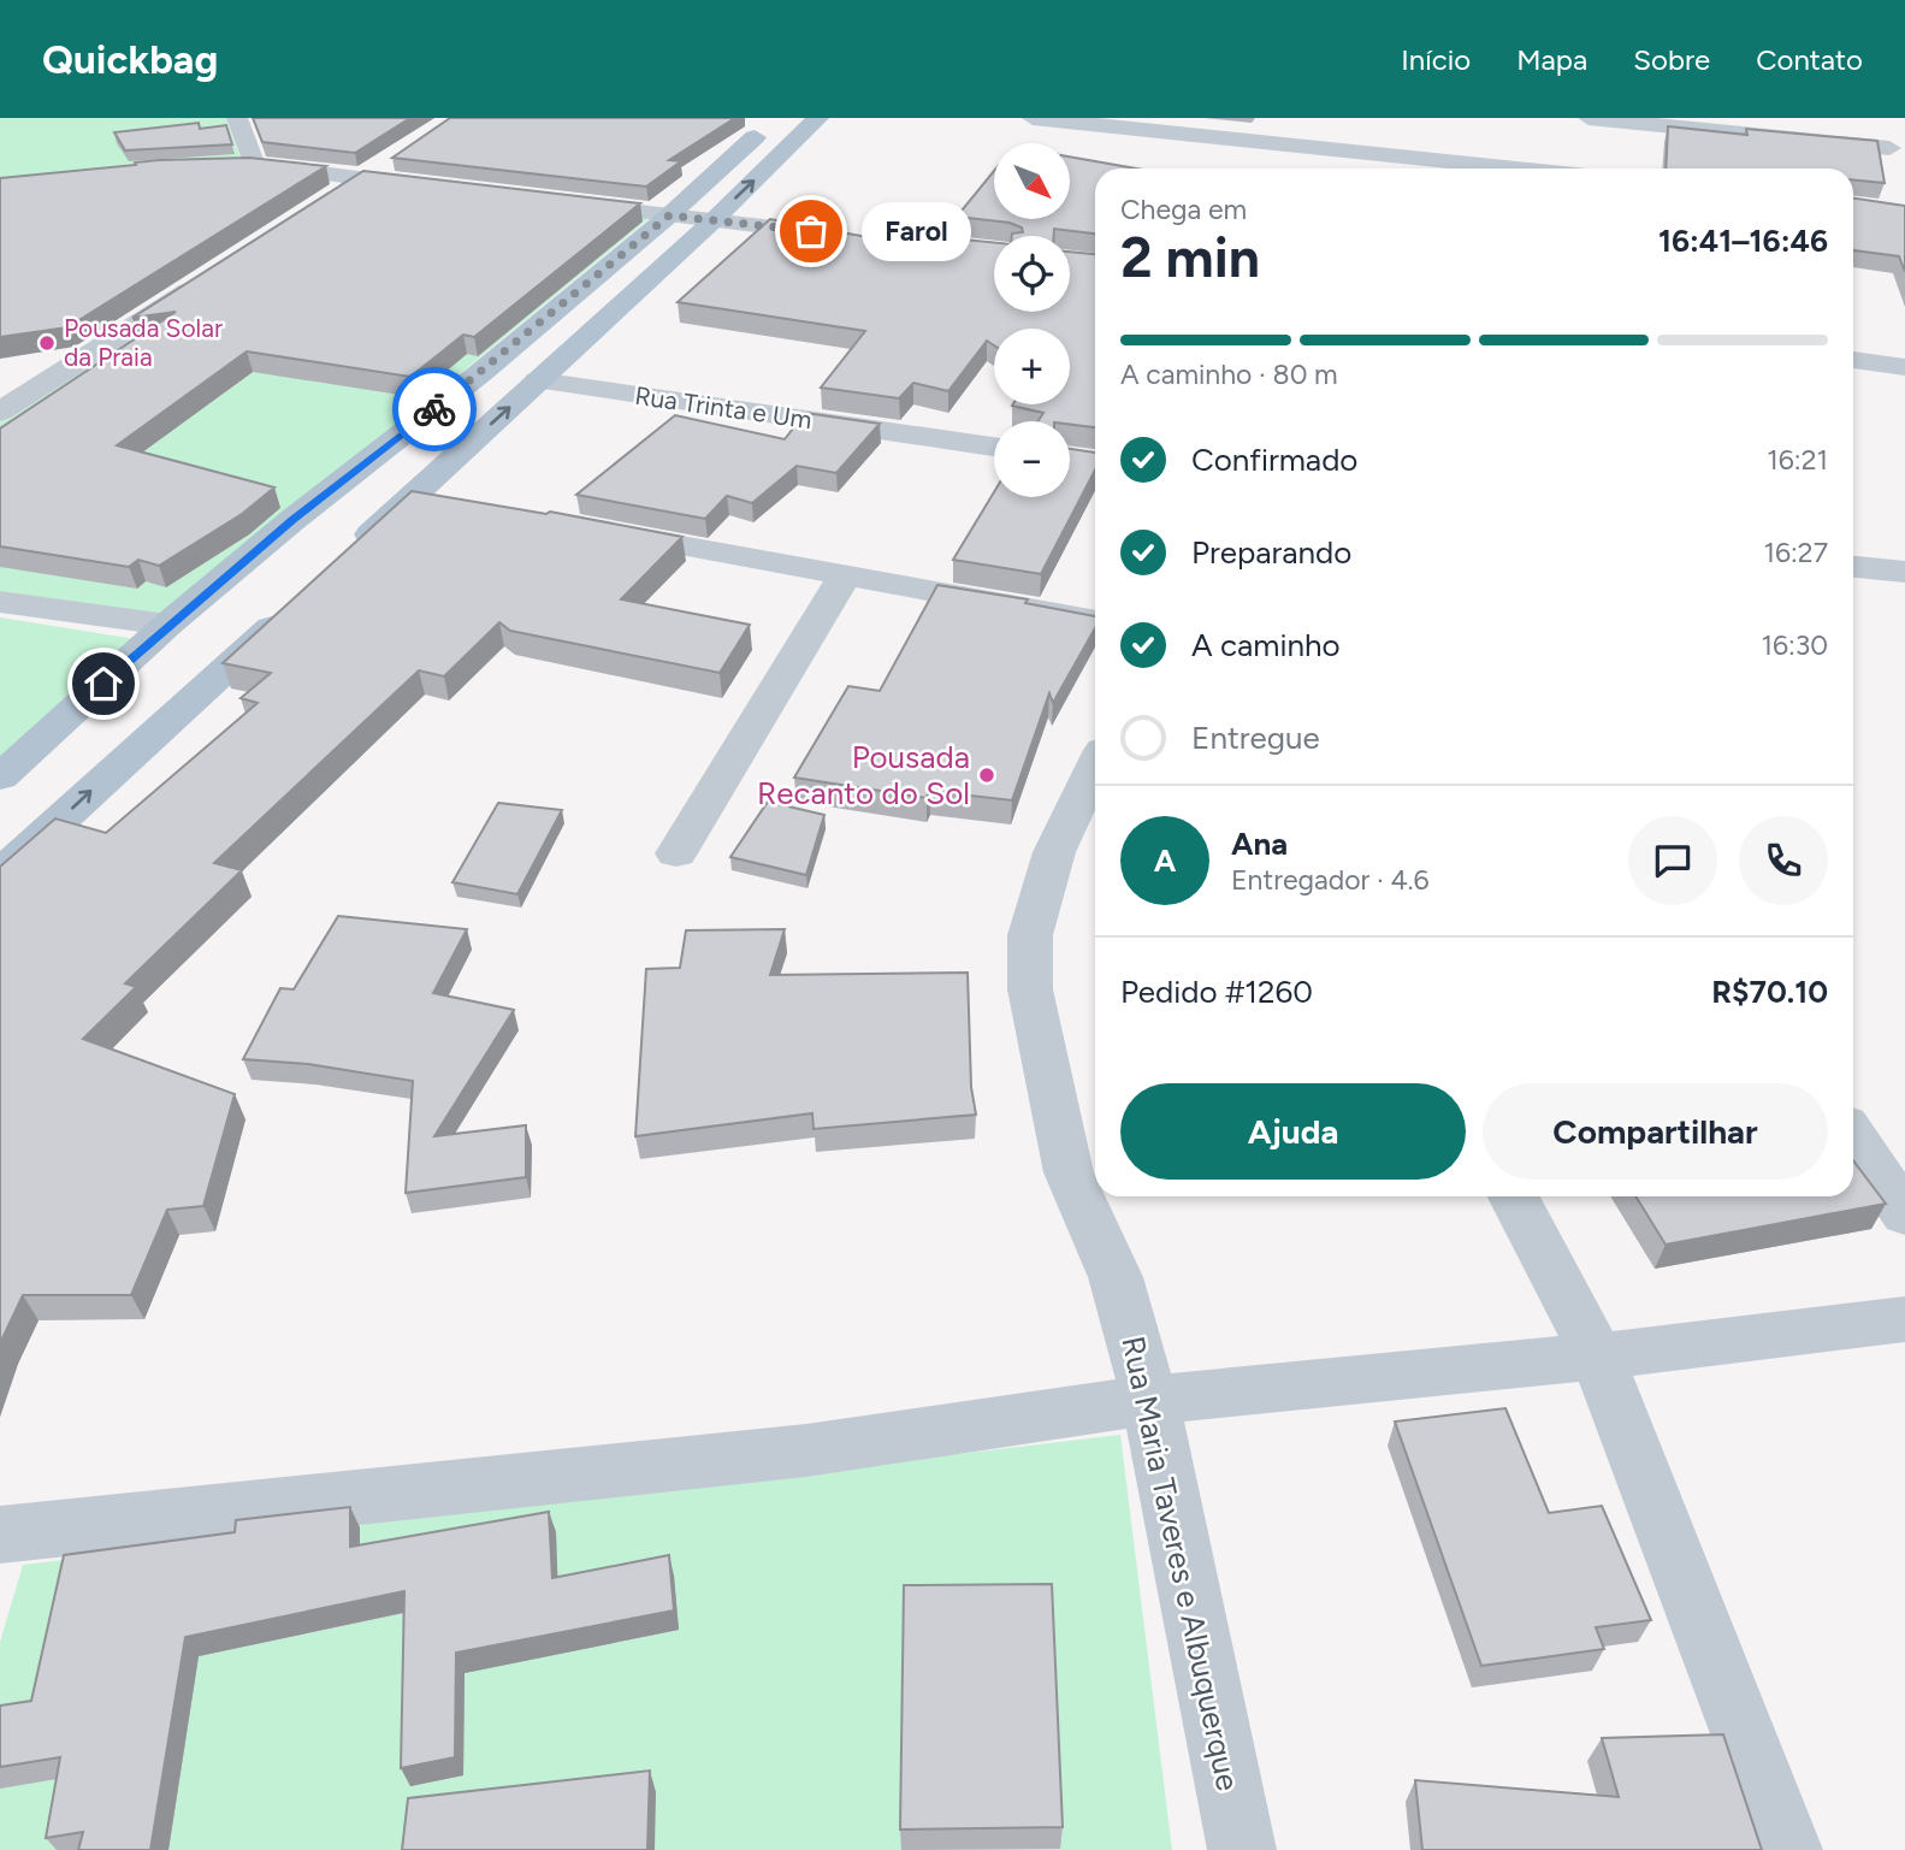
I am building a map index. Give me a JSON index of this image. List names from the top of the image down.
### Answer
{
  "streets": {
    "street": ["Rua Trinta e Um", "Rua Maria Taveres e Albuquerque"]
  },
  "places": ["Farol", "Pousada Solar da Praia", "Pousada Recanto do Sol"],
  "north": "bottom right",
  "page": {
    "header": "Quickbag",
    "nav": [
      "Início",
      "Mapa",
      "Sobre",
      "Contato"
    ],
    "map_buttons": ["+", "−"],
    "heading": ["2 min", "Chega em", "16:41–16:46"],
    "panel": [
      "Ana",
      "Entregador · 4.6",
      "Pedido #1260",
      "R$70.10"
    ],
    "bubble": "Farol",
    "bar": "A caminho · 80 m",
    "list": [
      ["Confirmado", "16:21"],
      ["Preparando", "16:27"],
      ["A caminho", "16:30"],
      "Entregue"
    ],
    "round": "A",
    "buttons": ["Ajuda", "Compartilhar"]
  }
}
